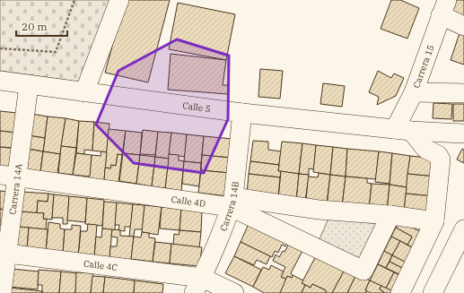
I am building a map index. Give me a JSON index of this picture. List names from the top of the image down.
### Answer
{
  "streets": {
    "street": [
      "Carrera 15",
      "Calle 5",
      "Carrera 14A",
      "Calle 4D",
      "Carrera 14B",
      "Calle 4C"
    ]
  },
  "crossings": [
    ["Carrera 15", "Calle 5"],
    ["Calle 5", "Carrera 14A"],
    ["Calle 5", "Carrera 14B"],
    ["Carrera 14A", "Calle 4D"],
    ["Carrera 14A", "Calle 4C"],
    ["Calle 4D", "Carrera 14B"],
    ["Carrera 14B", "Calle 4C"]
  ],
  "scale_bar": "20 m"
}
